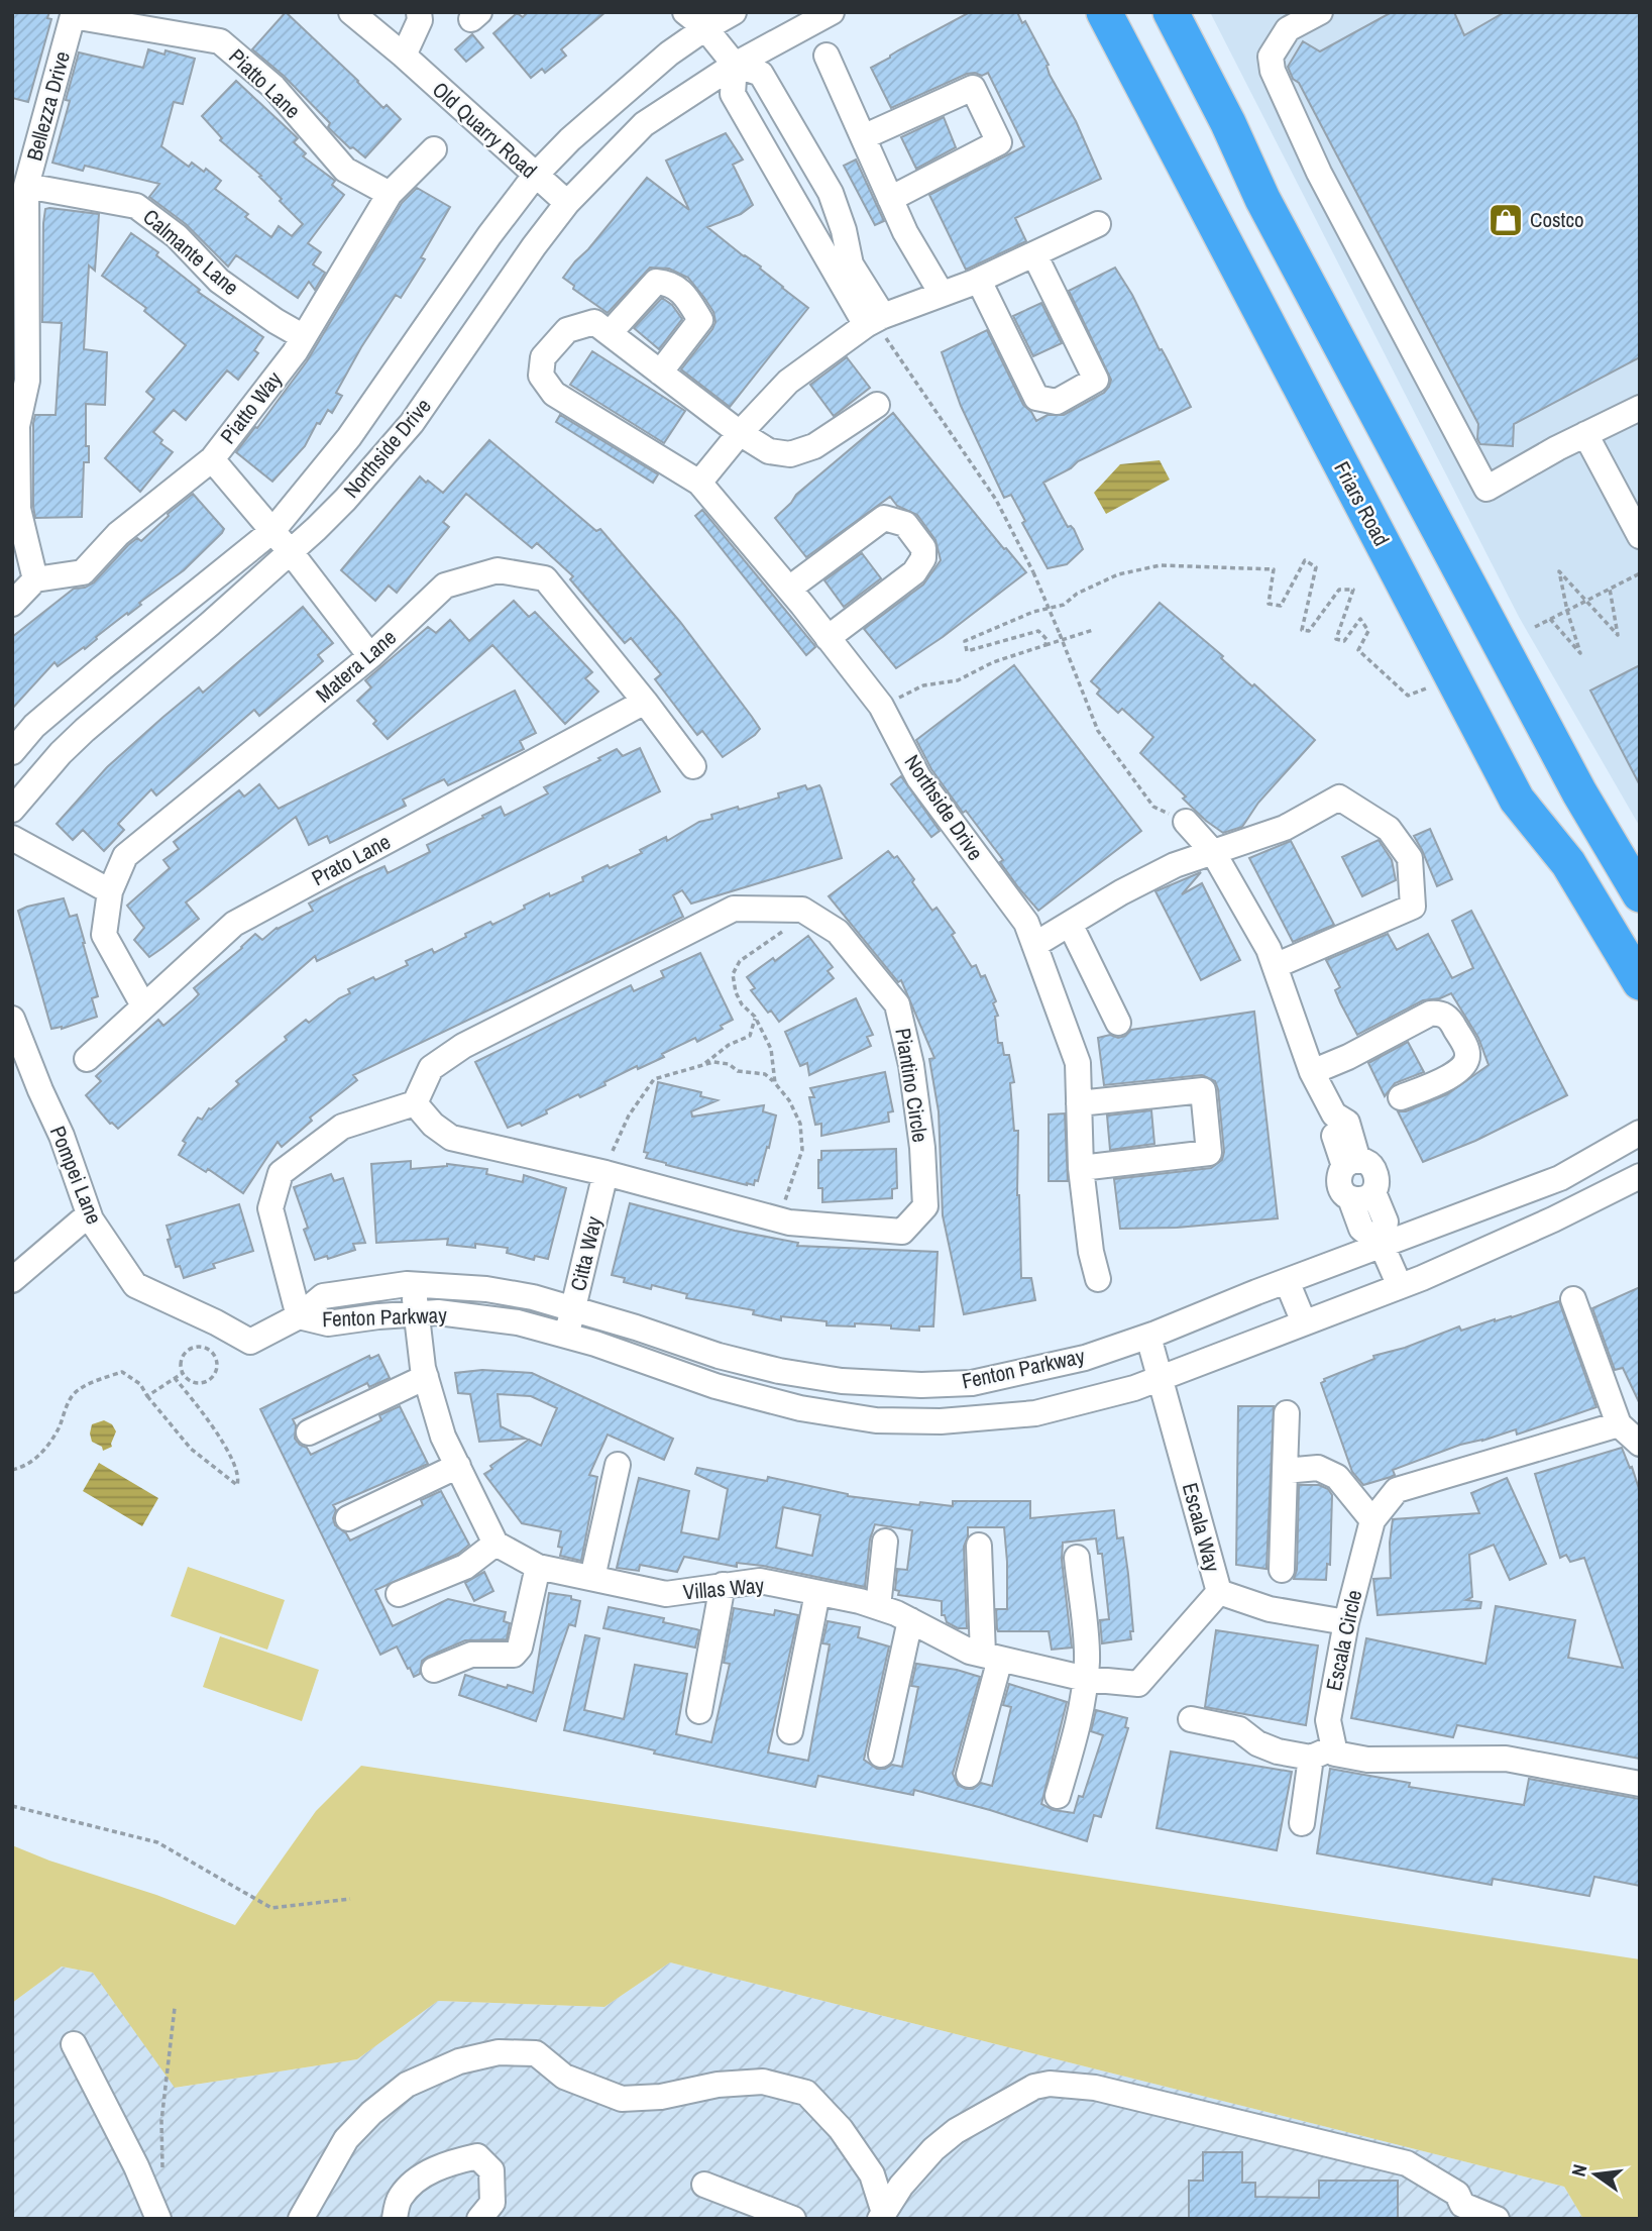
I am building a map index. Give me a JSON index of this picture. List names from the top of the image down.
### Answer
{
  "streets": {
    "highway": ["Friars Road"],
    "street": [
      "Piatto Lane",
      "Bellezza Drive",
      "Old Quarry Road",
      "Calmante Lane",
      "Piatto Way",
      "Northside Drive",
      "Matera Lane",
      "Prato Lane",
      "Piantino Circle",
      "Pompei Lane",
      "Citta Way",
      "Fenton Parkway",
      "Escala Way",
      "Villas Way",
      "Escala Circle"
    ]
  },
  "crossings": [
    ["Piatto Lane", "Bellezza Drive"],
    ["Piatto Lane", "Piatto Way"],
    ["Bellezza Drive", "Calmante Lane"],
    ["Bellezza Drive", "Piatto Way"],
    ["Old Quarry Road", "Northside Drive"],
    ["Calmante Lane", "Piatto Way"],
    ["Matera Lane", "Prato Lane"],
    ["Piantino Circle", "Citta Way"],
    ["Pompei Lane", "Fenton Parkway"],
    ["Citta Way", "Fenton Parkway"],
    ["Fenton Parkway", "Escala Way"],
    ["Escala Way", "Villas Way"],
    ["Escala Way", "Escala Circle"]
  ],
  "places": {
    "shop": ["Costco"]
  },
  "north": "left"
}
